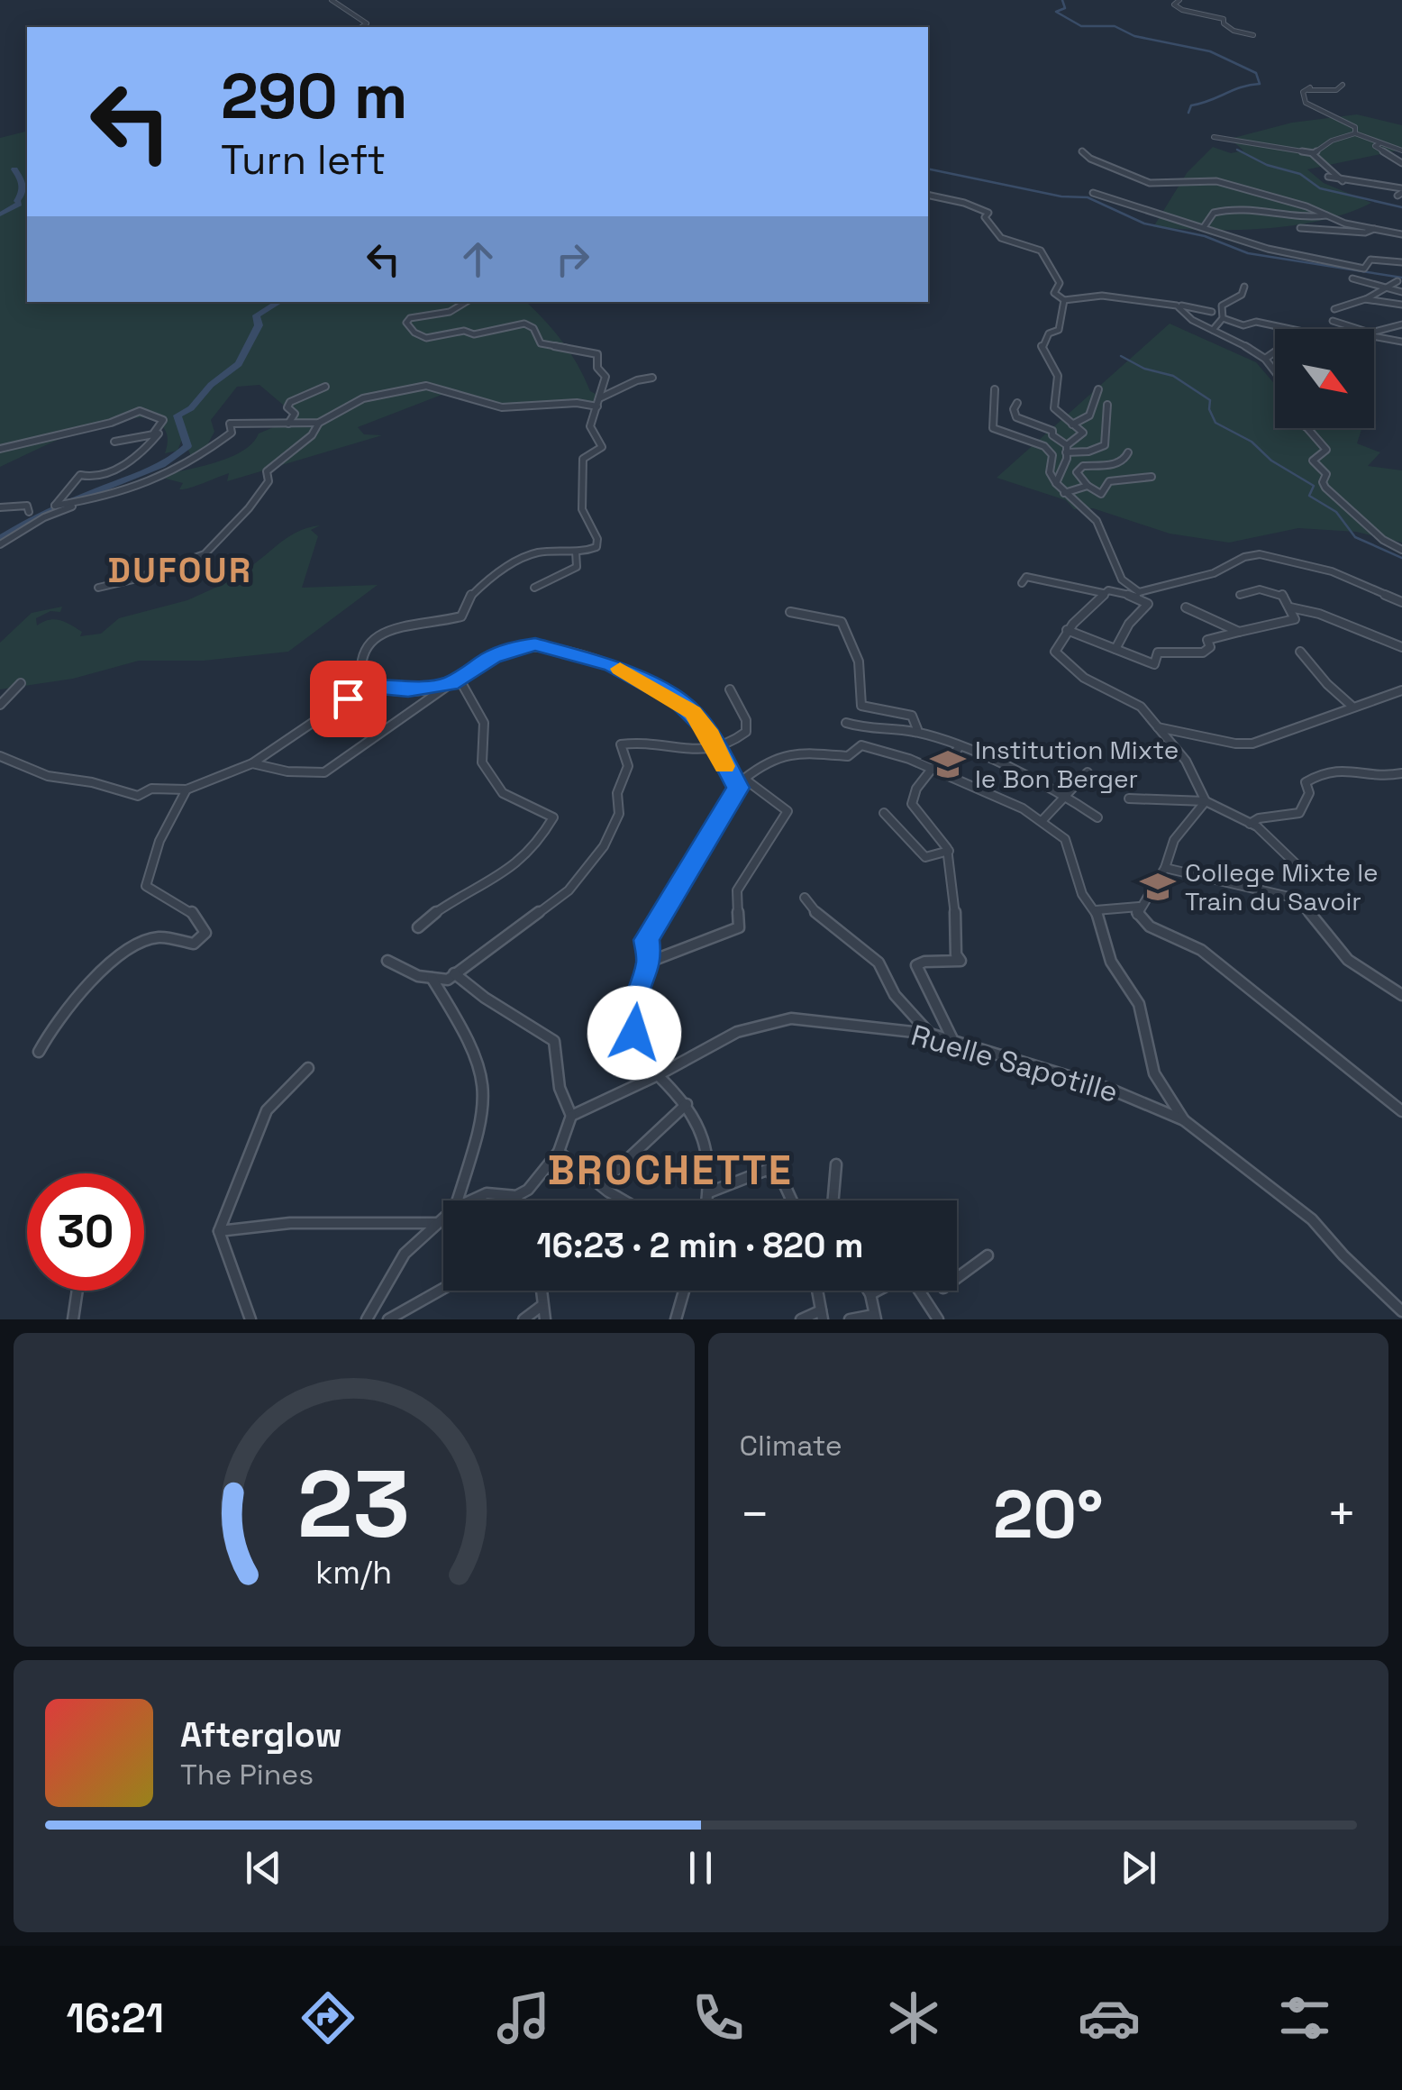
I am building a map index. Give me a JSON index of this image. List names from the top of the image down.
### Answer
{
  "streets": {
    "street": ["Ruelle Sapotille"]
  },
  "districts": ["DUFOUR", "BROCHETTE"],
  "places": {
    "school or university": ["Institution Mixte le Bon Berger", "College Mixte le Train du Savoir"]
  },
  "north": "bottom right",
  "page": {
    "turn": ["290 m", "Turn left"],
    "limit": "30",
    "trip": "16:23 · 2 min · 820 m",
    "tile": "Climate",
    "heat": ["−", "20°", "+"],
    "song": ["Afterglow", "The Pines"],
    "tabs": "16:21",
    "gauge": ["23", "km/h"]
  }
}
